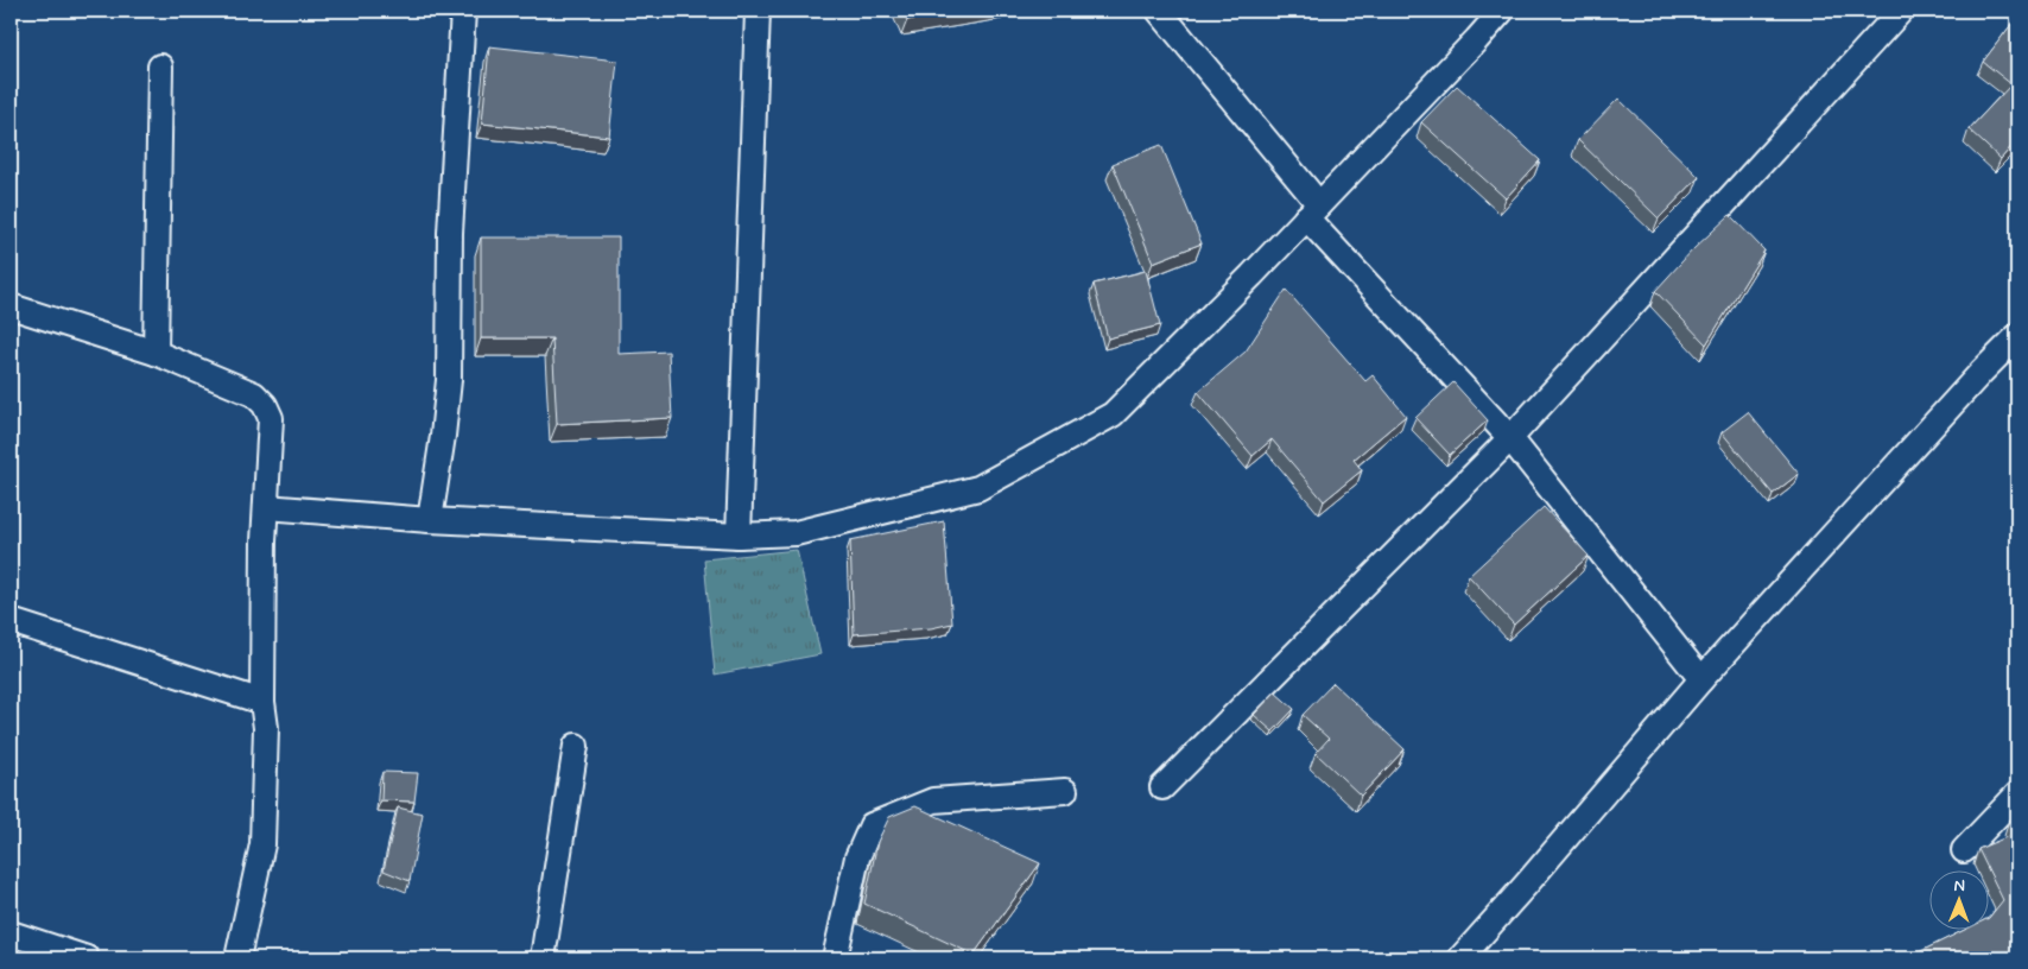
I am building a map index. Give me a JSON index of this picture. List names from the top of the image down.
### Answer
{
  "north": "top"
}
